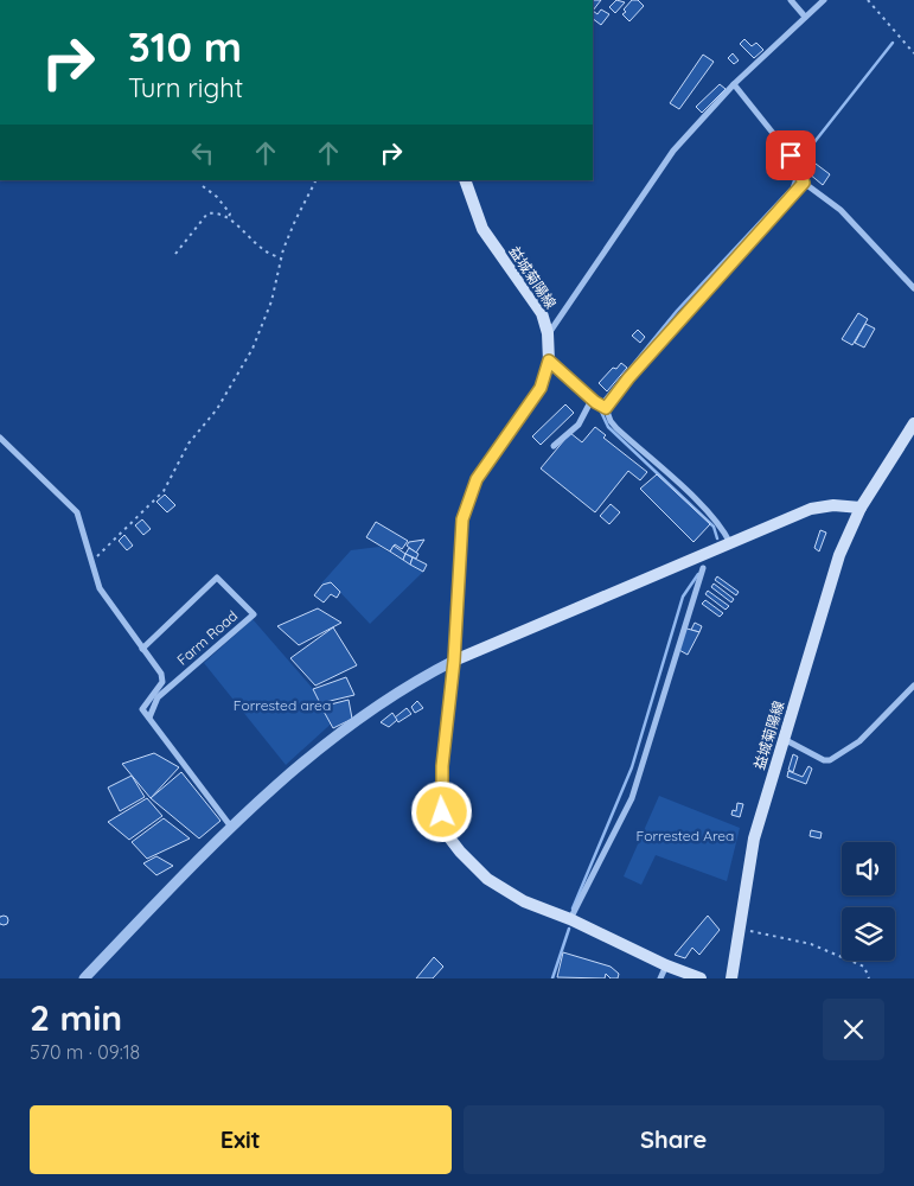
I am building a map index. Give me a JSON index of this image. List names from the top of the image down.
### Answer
{
  "streets": {
    "main road": ["益城菊陽線"],
    "street": ["Farm Road"]
  },
  "parks": ["Forrested area", "Forrested Area"],
  "page": {
    "turn": ["310 m", "Turn right"],
    "heading": ["2 min", "570 m · 09:18"],
    "buttons": ["Exit", "Share"]
  }
}
